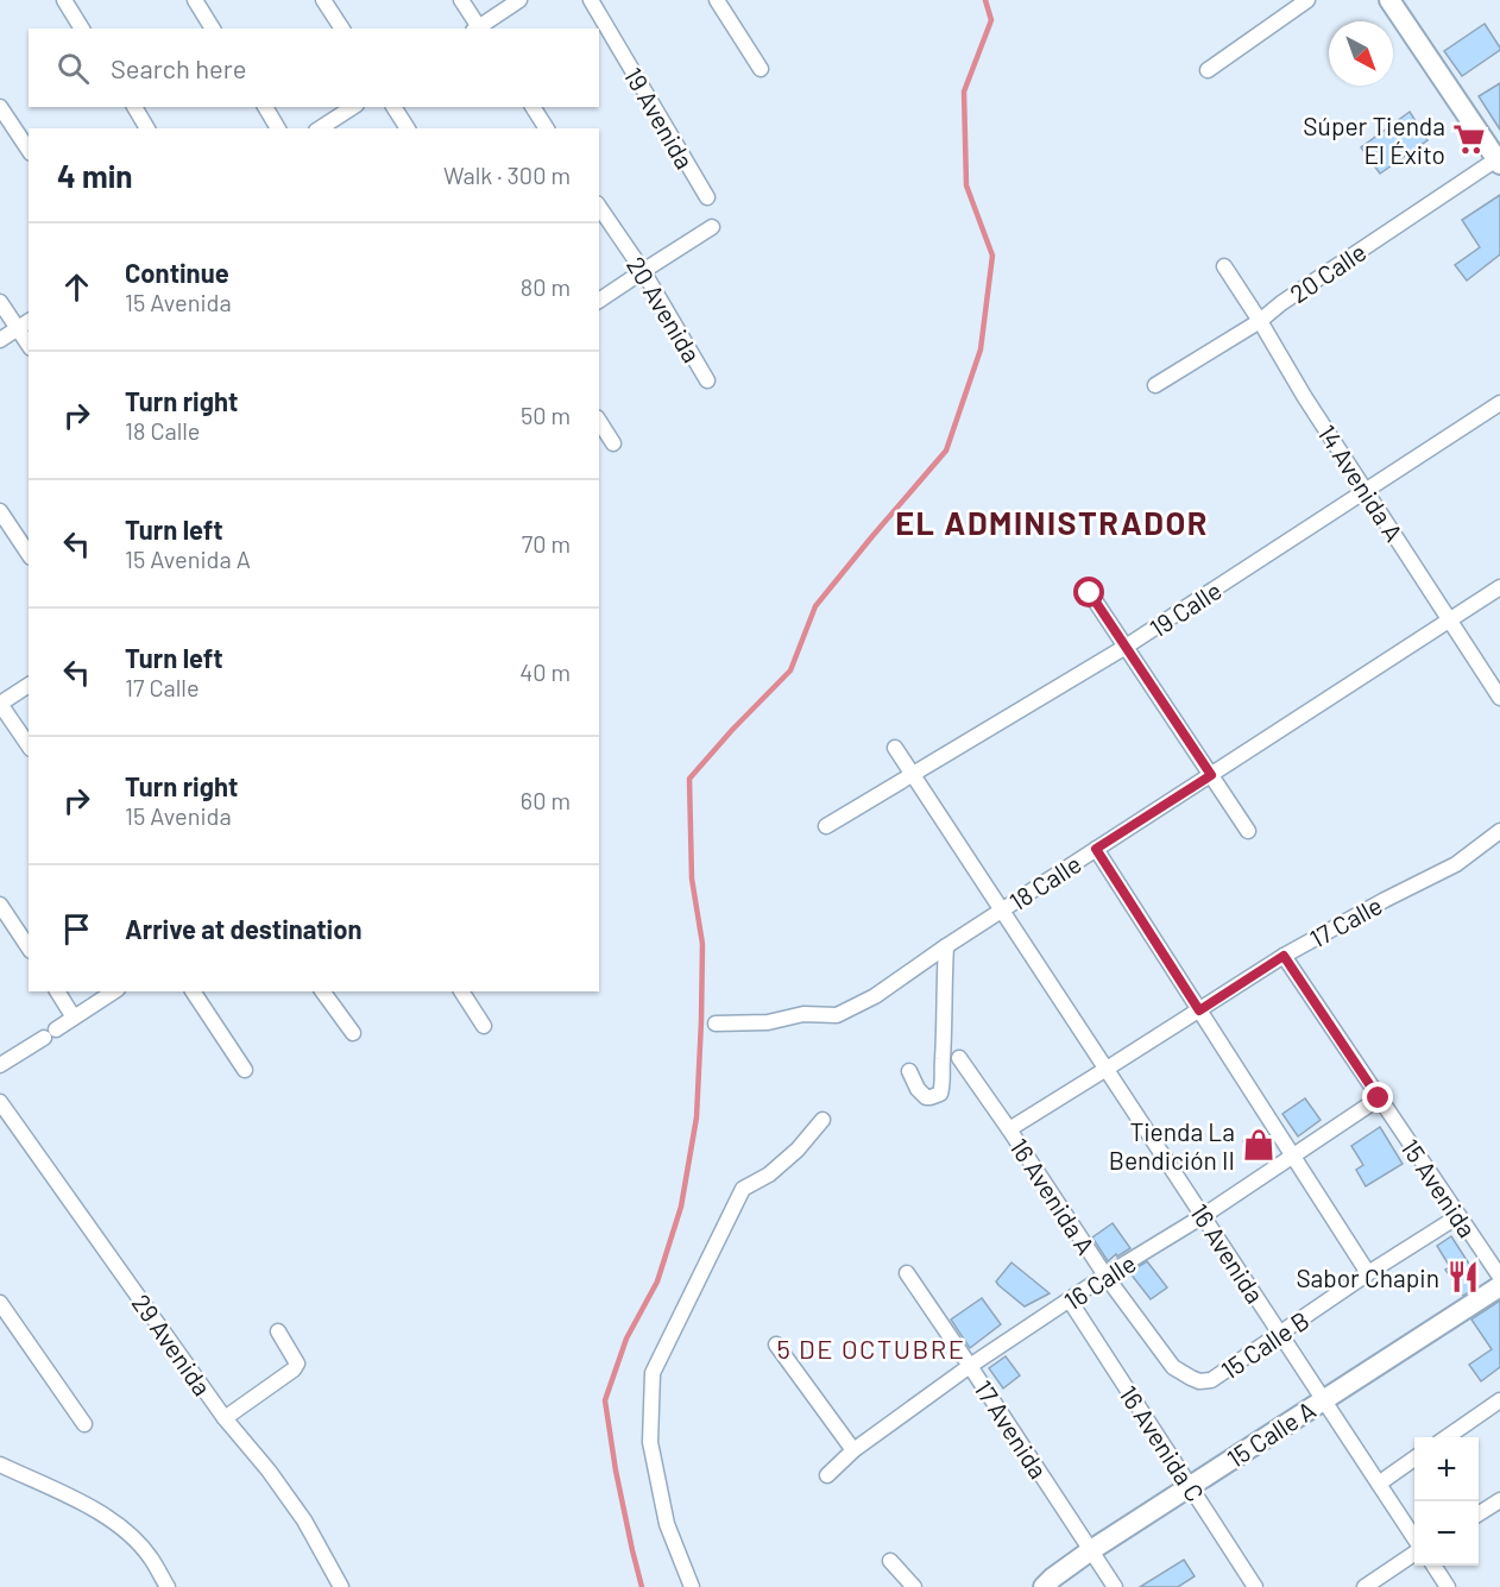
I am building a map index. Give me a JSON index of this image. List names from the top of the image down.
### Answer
{
  "streets": {
    "street": [
      "19 Avenida",
      "20 Calle",
      "20 Avenida",
      "14 Avenida A",
      "19 Calle",
      "18 Calle",
      "17 Calle",
      "15 Avenida",
      "16 Avenida A",
      "16 Avenida",
      "16 Calle",
      "29 Avenida",
      "15 Calle B",
      "17 Avenida",
      "15 Calle A",
      "16 Avenida C"
    ]
  },
  "crossings": [
    ["20 Calle", "14 Avenida A"],
    ["14 Avenida A", "19 Calle"],
    ["14 Avenida A", "18 Calle"],
    ["19 Calle", "16 Avenida"],
    ["18 Calle", "16 Avenida"],
    ["17 Calle", "15 Avenida"],
    ["17 Calle", "16 Avenida A"],
    ["17 Calle", "16 Avenida"],
    ["15 Avenida", "16 Calle"],
    ["15 Avenida", "15 Calle B"],
    ["16 Avenida A", "16 Calle"],
    ["16 Avenida A", "15 Calle B"],
    ["16 Avenida", "16 Calle"],
    ["16 Avenida", "15 Calle B"],
    ["16 Avenida", "15 Calle A"],
    ["16 Calle", "17 Avenida"],
    ["16 Calle", "16 Avenida C"],
    ["17 Avenida", "15 Calle A"],
    ["15 Calle A", "16 Avenida C"]
  ],
  "districts": ["EL ADMINISTRADOR", "5 DE OCTUBRE"],
  "places": {
    "supermarket": ["Súper Tienda El Éxito"],
    "shop": ["Tienda La Bendición II"],
    "restaurant": ["Sabor Chapin"]
  },
  "north": "bottom right",
  "page": {
    "search": "Search here",
    "heading": ["4 min", "Walk · 300 m"],
    "list": [
      ["Continue", "15 Avenida", "80 m"],
      ["Turn right", "18 Calle", "50 m"],
      ["Turn left", "15 Avenida A", "70 m"],
      ["Turn left", "17 Calle", "40 m"],
      ["Turn right", "15 Avenida", "60 m"],
      "Arrive at destination"
    ],
    "map_buttons": ["+", "−"]
  }
}
